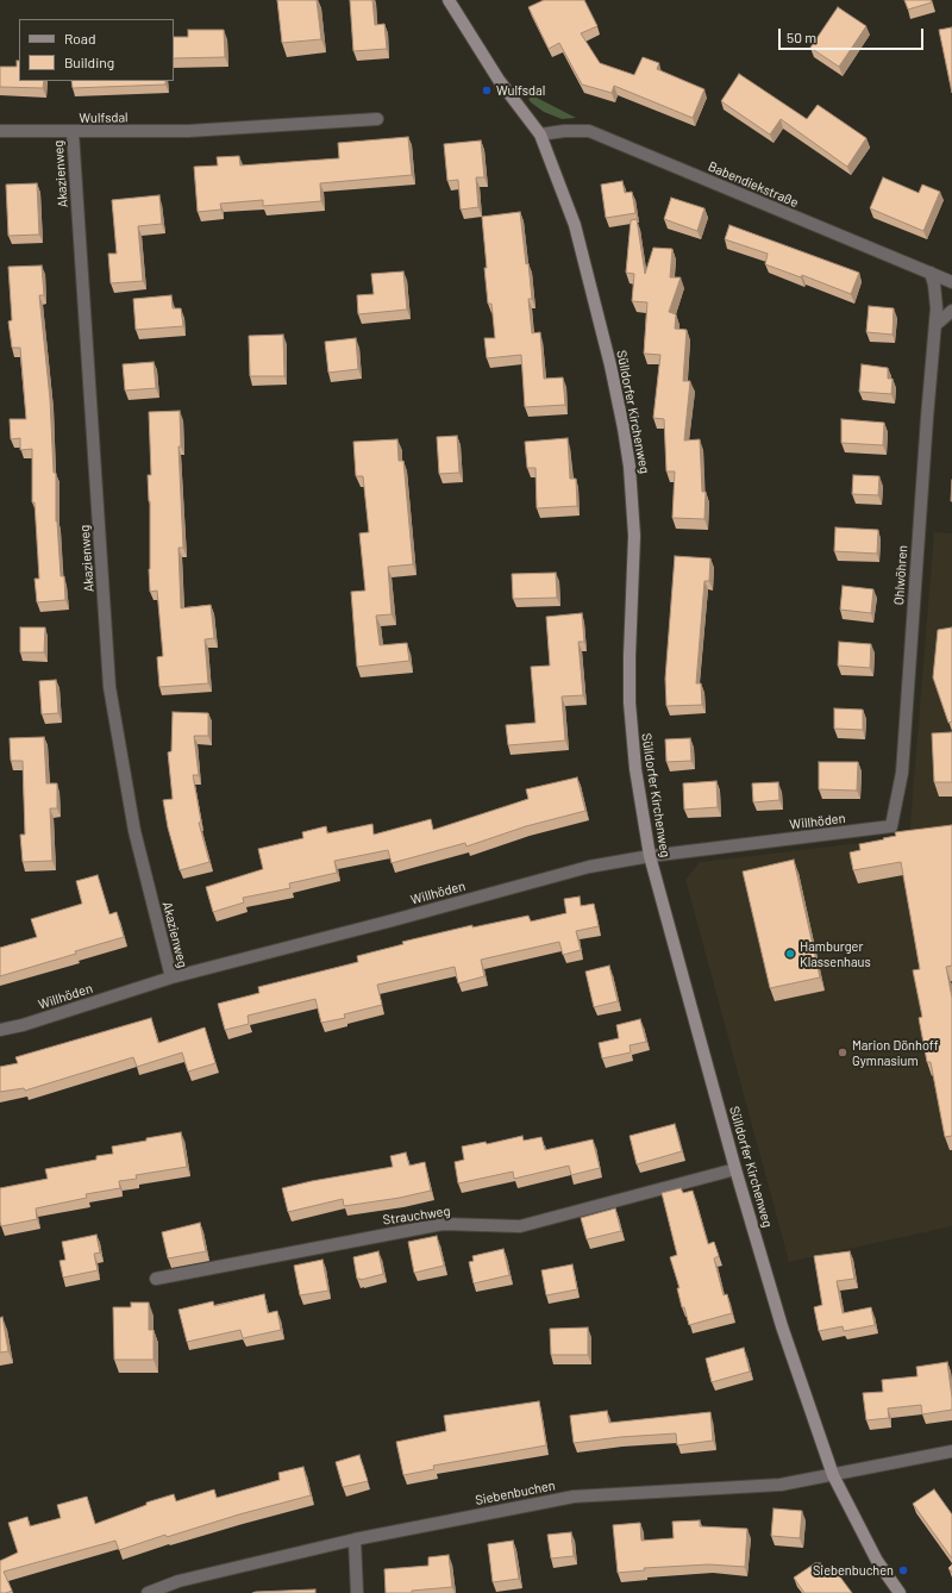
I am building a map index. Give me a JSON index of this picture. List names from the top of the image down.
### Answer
{
  "streets": {
    "street": [
      "Wulfsdal",
      "Akazienweg",
      "Babendiekstraße",
      "Sülldorfer Kirchenweg",
      "Ohlwöhren",
      "Willhöden",
      "Strauchweg",
      "Siebenbuchen"
    ]
  },
  "crossings": [
    ["Wulfsdal", "Akazienweg"],
    ["Akazienweg", "Willhöden"],
    ["Babendiekstraße", "Sülldorfer Kirchenweg"],
    ["Babendiekstraße", "Ohlwöhren"],
    ["Sülldorfer Kirchenweg", "Willhöden"],
    ["Sülldorfer Kirchenweg", "Strauchweg"],
    ["Sülldorfer Kirchenweg", "Siebenbuchen"],
    ["Ohlwöhren", "Willhöden"]
  ],
  "places": [
    "Wulfsdal",
    "Hamburger Klassenhaus",
    "Marion Dönhoff Gymnasium",
    "Siebenbuchen"
  ],
  "legend": ["Road", "Building"],
  "scale_bar": "50 m"
}
